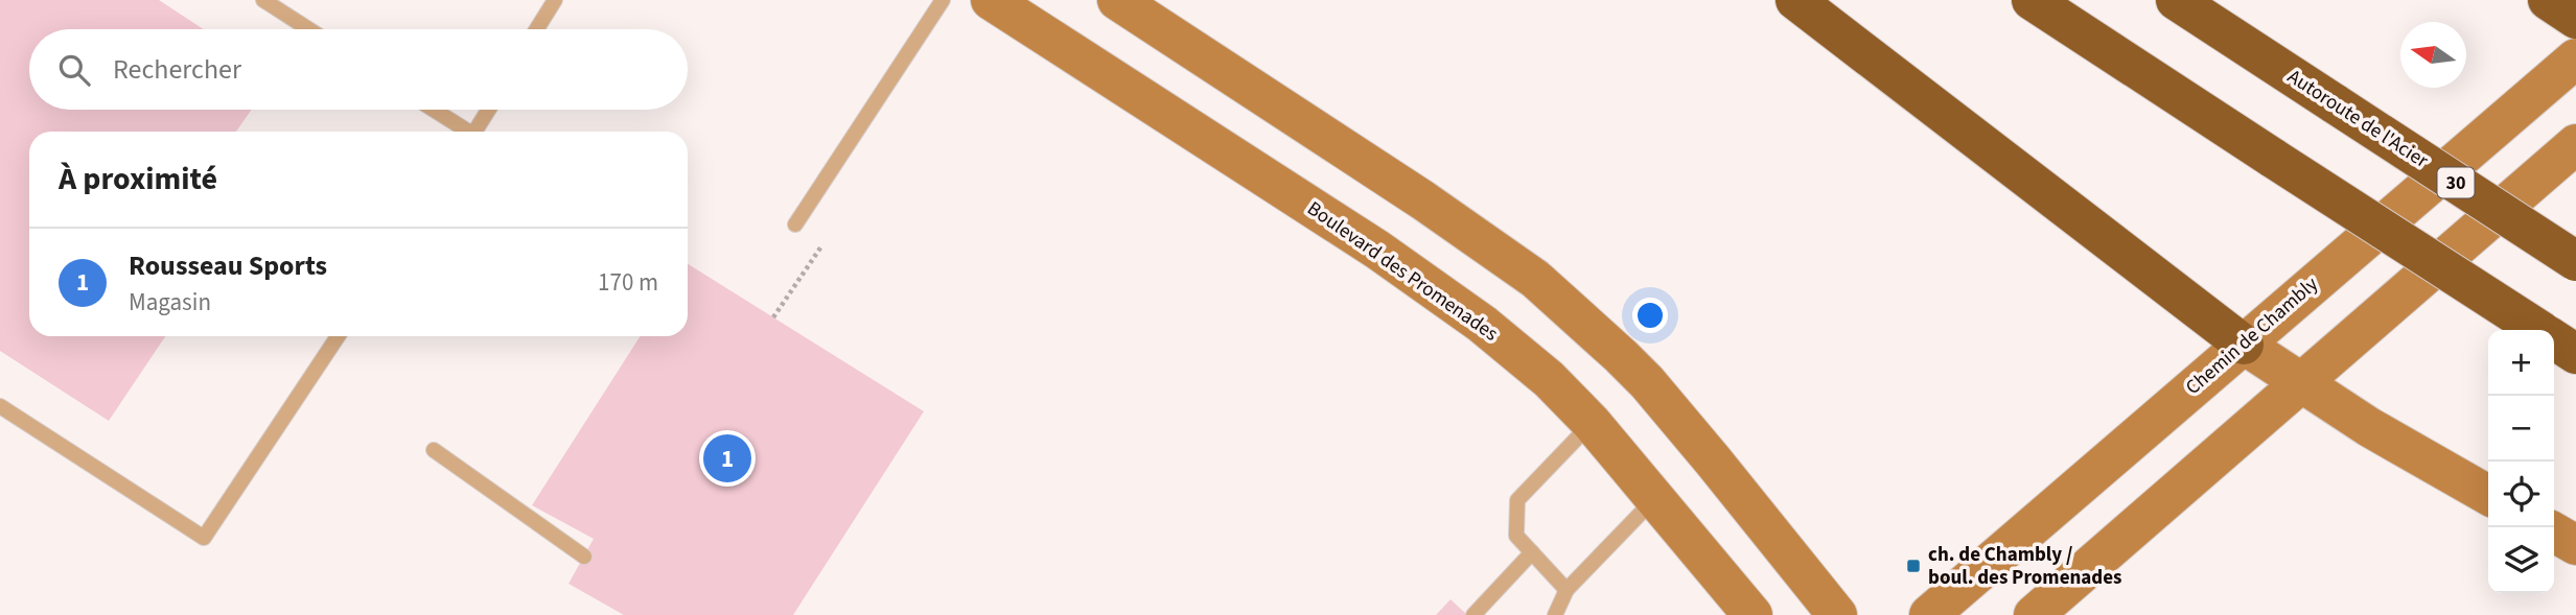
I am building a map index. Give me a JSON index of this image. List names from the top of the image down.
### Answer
{
  "streets": {
    "highway": ["Autoroute de l'Acier", "30"],
    "street": ["Boulevard des Promenades", "Chemin de Chambly"]
  },
  "places": {
    "transit": ["ch. de Chambly / boul. des Promenades"]
  },
  "north": "left",
  "page": {
    "search": "Rechercher",
    "heading": "À proximité",
    "list": [
      {
        "mark": "1",
        "name": "Rousseau Sports",
        "note": "Magasin",
        "value": "170 m"
      }
    ],
    "map_buttons": ["+", "−"],
    "pins": "1"
  }
}
